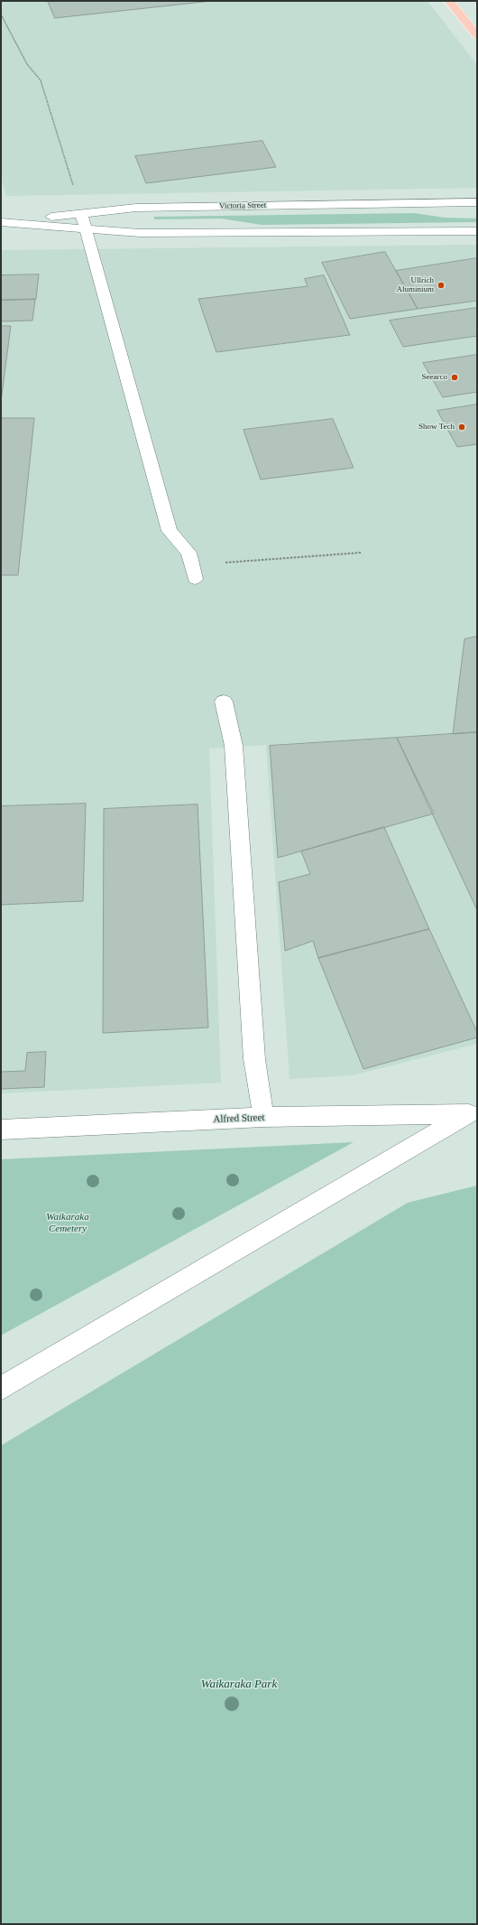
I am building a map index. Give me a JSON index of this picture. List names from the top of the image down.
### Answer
{
  "streets": {
    "street": ["Victoria Street", "Alfred Street"]
  },
  "parks": ["Waikaraka Cemetery", "Waikaraka Park"],
  "places": ["Ullrich Aluminium", "Seearco", "Show Tech"]
}
